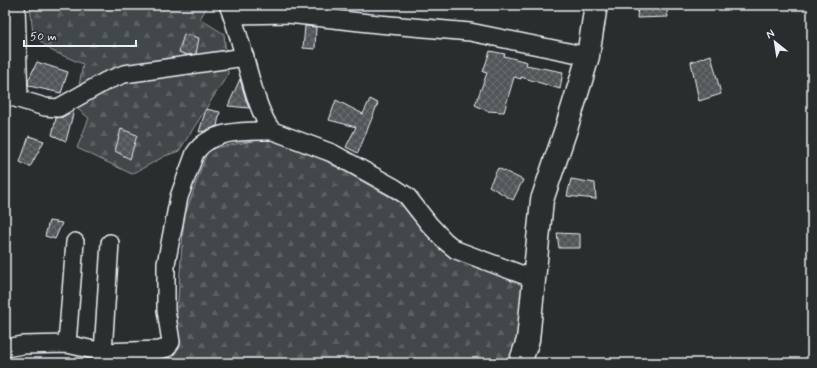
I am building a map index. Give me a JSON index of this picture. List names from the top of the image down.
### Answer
{
  "scale_bar": "50 m",
  "north": "top left"
}
